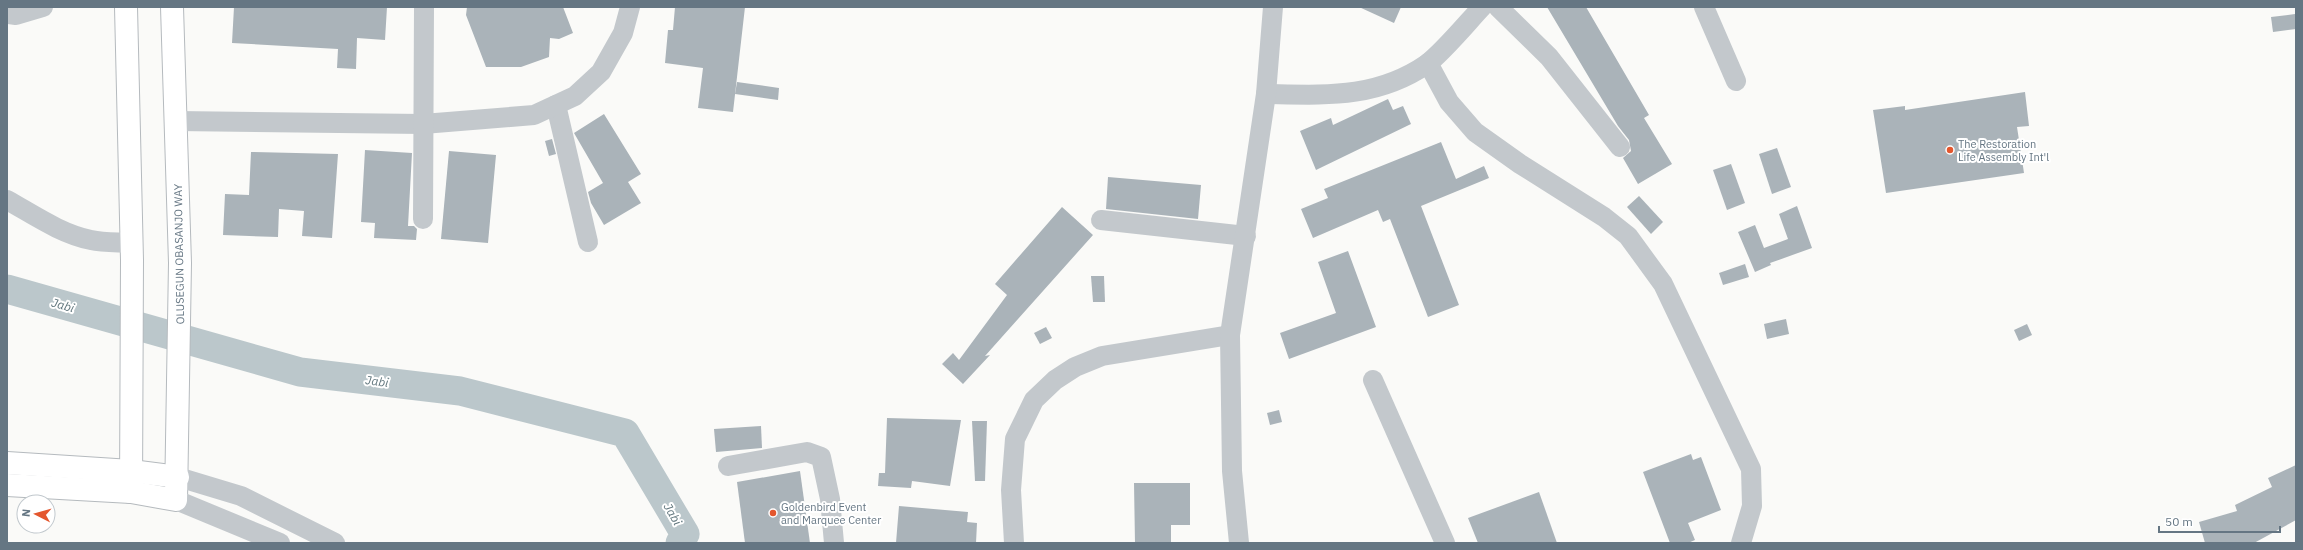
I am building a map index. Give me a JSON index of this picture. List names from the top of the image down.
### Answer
{
  "streets": {
    "main road": ["OLUSEGUN OBASANJO WAY"]
  },
  "water": ["Jabi"],
  "places": ["The Restoration Life Assembly Int'l", "Goldenbird Event and Marquee Center"],
  "scale_bar": "50 m",
  "north": "left"
}
